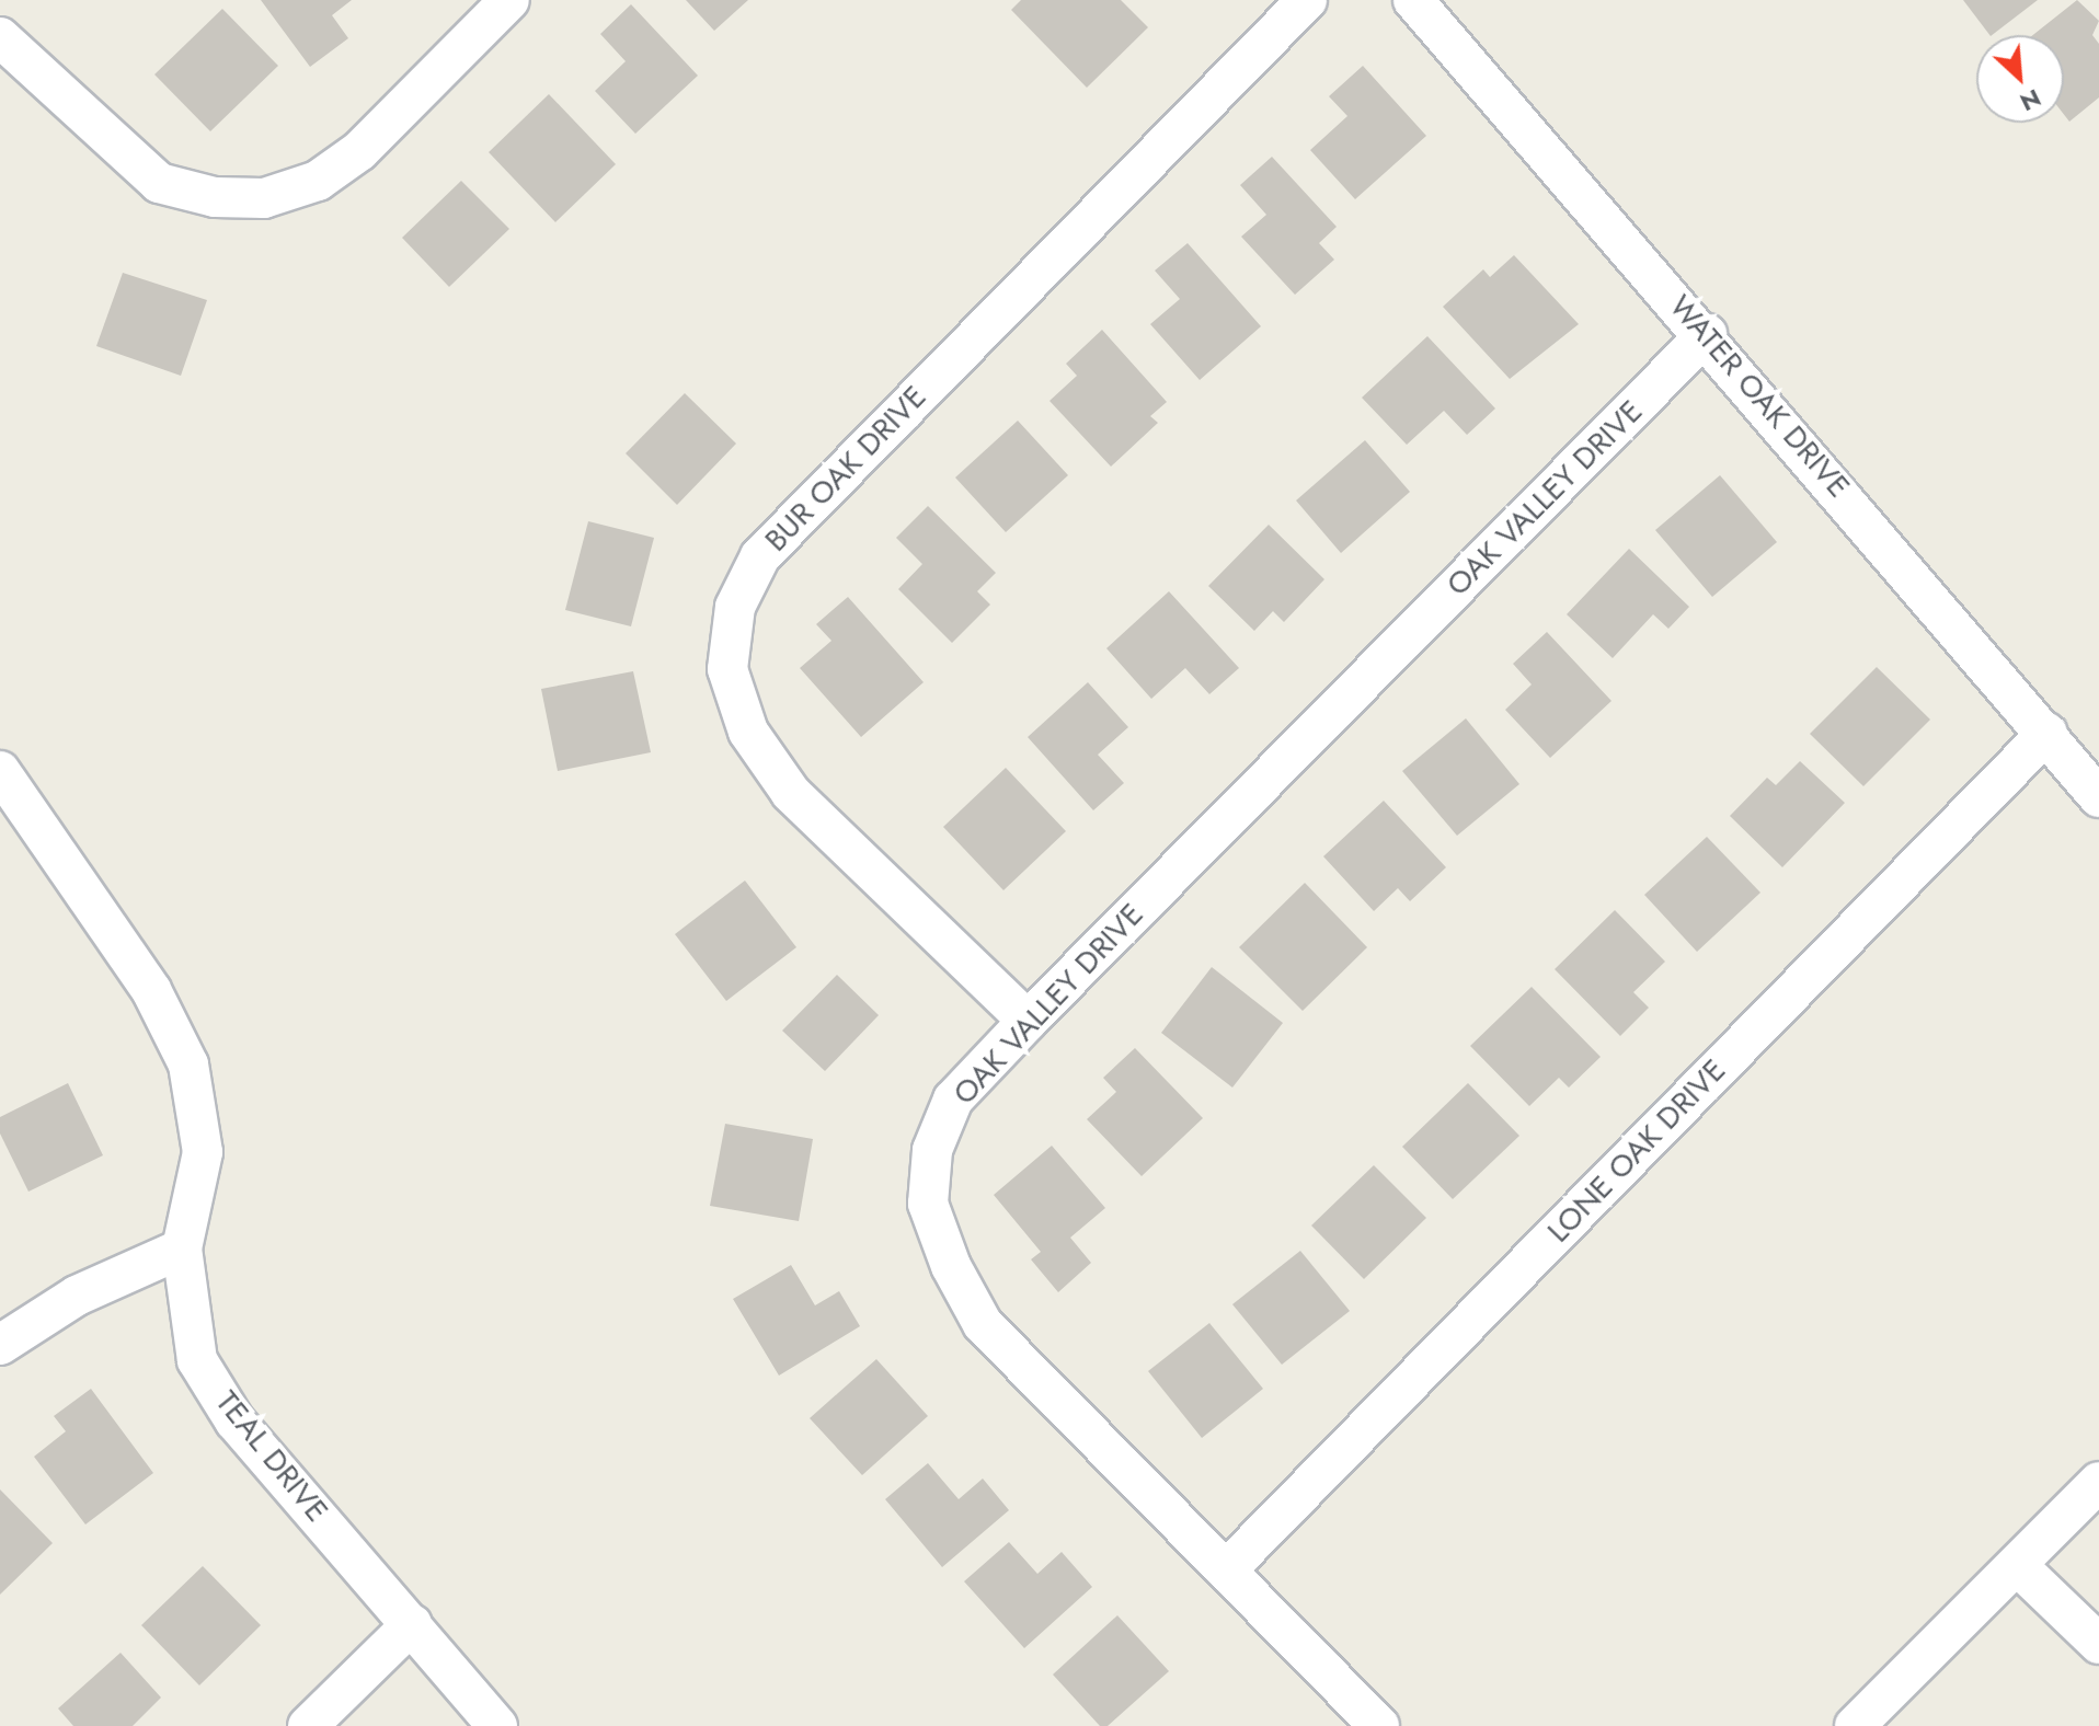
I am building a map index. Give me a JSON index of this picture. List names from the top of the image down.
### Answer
{
  "streets": {
    "street": [
      "WATER OAK DRIVE",
      "BUR OAK DRIVE",
      "OAK VALLEY DRIVE",
      "LONE OAK DRIVE",
      "TEAL DRIVE"
    ]
  },
  "crossings": [
    ["WATER OAK DRIVE", "OAK VALLEY DRIVE"],
    ["WATER OAK DRIVE", "LONE OAK DRIVE"],
    ["BUR OAK DRIVE", "OAK VALLEY DRIVE"],
    ["OAK VALLEY DRIVE", "LONE OAK DRIVE"]
  ],
  "north": "bottom right"
}
